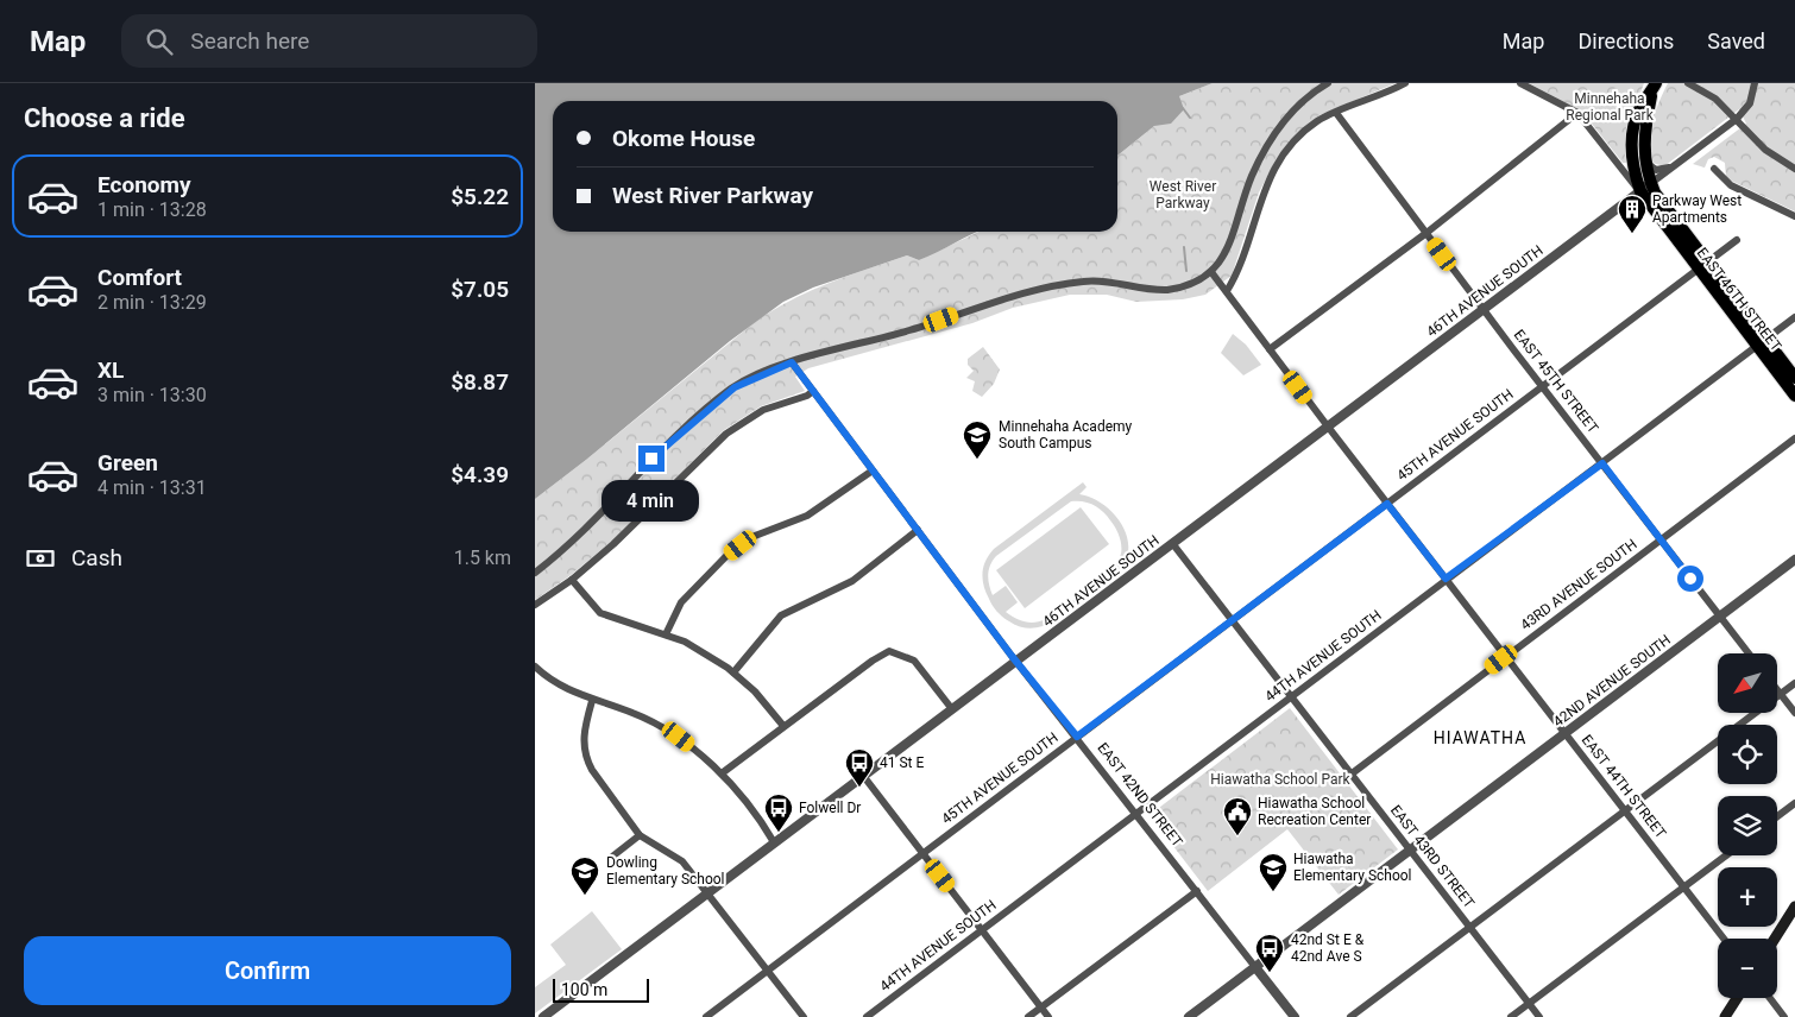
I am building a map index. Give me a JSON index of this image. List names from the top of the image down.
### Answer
{
  "streets": {
    "main road": ["EAST 46TH STREET"],
    "street": [
      "46TH AVENUE SOUTH",
      "EAST 45TH STREET",
      "45TH AVENUE SOUTH",
      "43RD AVENUE SOUTH",
      "44TH AVENUE SOUTH",
      "42ND AVENUE SOUTH",
      "EAST 44TH STREET",
      "EAST 42ND STREET",
      "EAST 43RD STREET"
    ]
  },
  "crossings": [
    ["46TH AVENUE SOUTH", "EAST 46TH STREET"],
    ["46TH AVENUE SOUTH", "EAST 45TH STREET"],
    ["46TH AVENUE SOUTH", "EAST 44TH STREET"],
    ["46TH AVENUE SOUTH", "EAST 42ND STREET"],
    ["46TH AVENUE SOUTH", "EAST 43RD STREET"],
    ["EAST 46TH STREET", "45TH AVENUE SOUTH"],
    ["EAST 46TH STREET", "44TH AVENUE SOUTH"],
    ["EAST 45TH STREET", "45TH AVENUE SOUTH"],
    ["EAST 45TH STREET", "43RD AVENUE SOUTH"],
    ["EAST 45TH STREET", "44TH AVENUE SOUTH"],
    ["EAST 45TH STREET", "42ND AVENUE SOUTH"],
    ["45TH AVENUE SOUTH", "EAST 44TH STREET"],
    ["45TH AVENUE SOUTH", "EAST 42ND STREET"],
    ["45TH AVENUE SOUTH", "EAST 43RD STREET"],
    ["43RD AVENUE SOUTH", "EAST 44TH STREET"],
    ["43RD AVENUE SOUTH", "EAST 43RD STREET"],
    ["44TH AVENUE SOUTH", "EAST 44TH STREET"],
    ["44TH AVENUE SOUTH", "EAST 42ND STREET"],
    ["44TH AVENUE SOUTH", "EAST 43RD STREET"],
    ["42ND AVENUE SOUTH", "EAST 44TH STREET"],
    ["42ND AVENUE SOUTH", "EAST 42ND STREET"],
    ["42ND AVENUE SOUTH", "EAST 43RD STREET"]
  ],
  "districts": ["HIAWATHA"],
  "parks": ["Minnehaha Regional Park", "West River Parkway", "Hiawatha School Park"],
  "places": {
    "building": ["Parkway West Apartments"],
    "school or university": ["Minnehaha Academy South Campus", "Hiawatha Elementary School", "Dowling Elementary School"],
    "bus stop": ["41 St E", "Folwell Dr", "42nd St E & 42nd Ave S"],
    "public building": ["Hiawatha School Recreation Center"]
  },
  "scale_bar": "100 m",
  "north": "bottom left",
  "page": {
    "header": "Map",
    "search": "Search here",
    "nav": ["Map", "Directions", "Saved"],
    "heading": "Choose a ride",
    "banner": ["Okome House", "West River Parkway"],
    "list": [
      {
        "name": "Economy",
        "note": "1 min · 13:28",
        "value": "$5.22"
      },
      {
        "name": "Comfort",
        "note": "2 min · 13:29",
        "value": "$7.05"
      },
      {
        "name": "XL",
        "note": "3 min · 13:30",
        "value": "$8.87"
      },
      {
        "name": "Green",
        "note": "4 min · 13:31",
        "value": "$4.39"
      }
    ],
    "bubble": "4 min",
    "pay": ["Cash", "1.5 km"],
    "map_buttons": ["+", "−"],
    "buttons": "Confirm",
    "scale": "100 m"
  }
}
